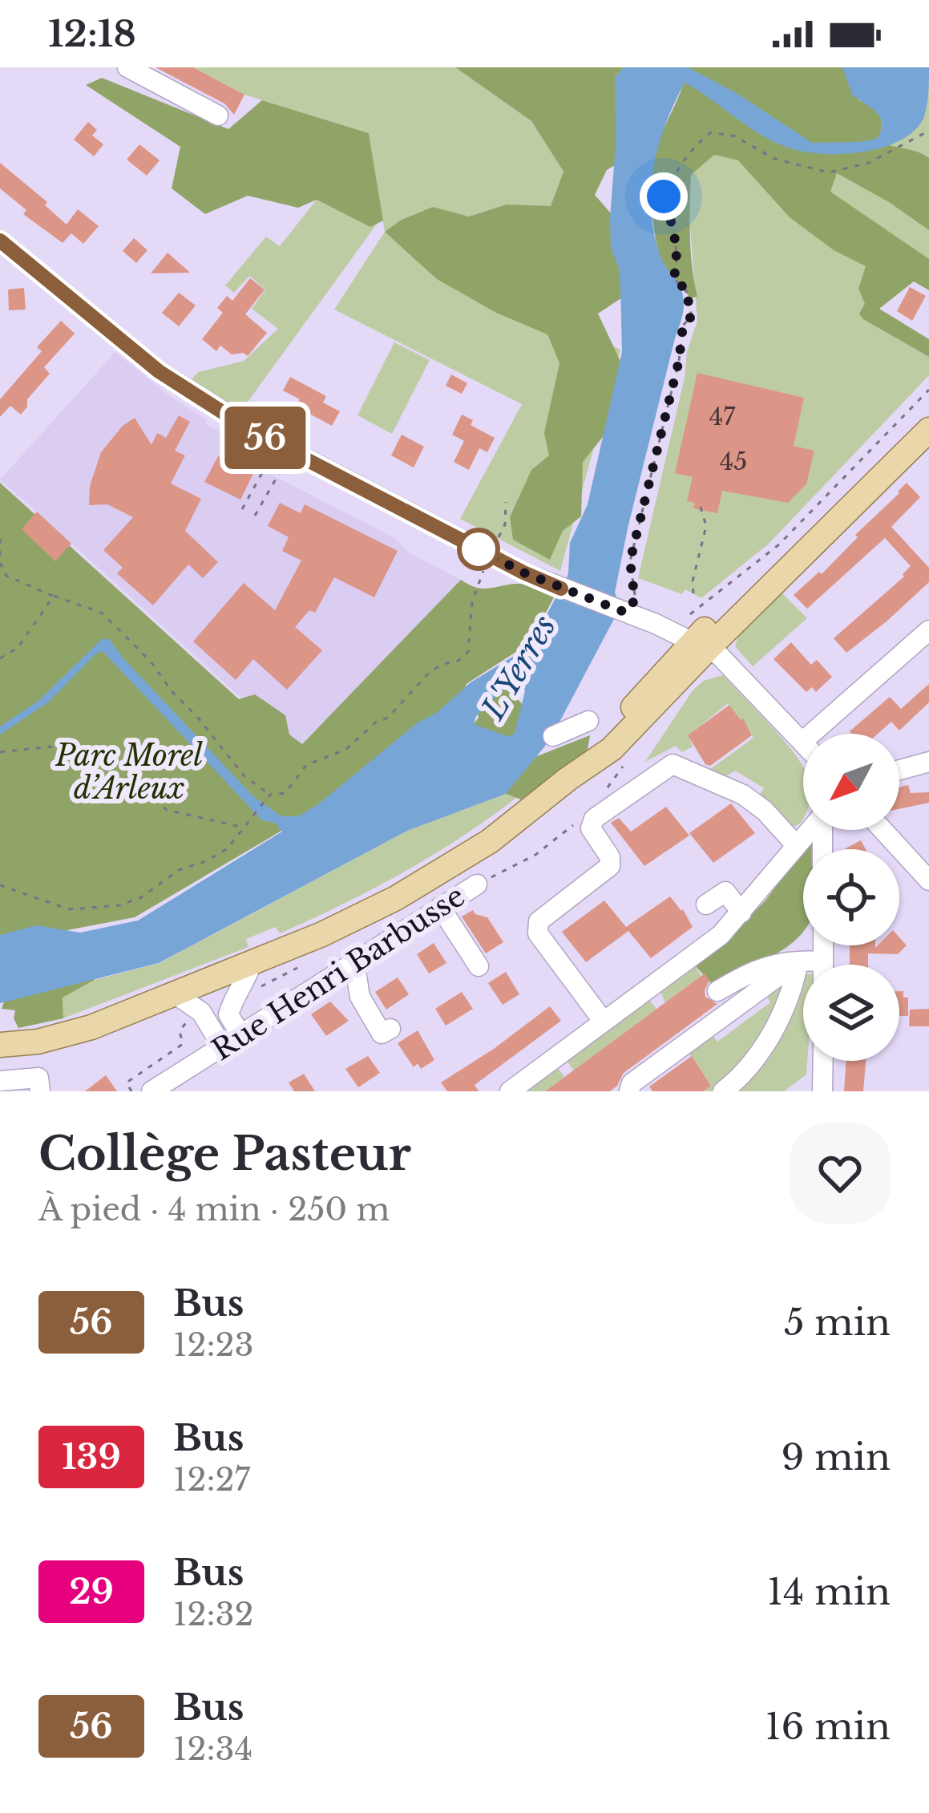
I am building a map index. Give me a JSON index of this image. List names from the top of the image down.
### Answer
{
  "streets": {
    "street": ["Rue Henri Barbusse"]
  },
  "water": ["L'Yerres"],
  "parks": ["Parc Morel d’Arleux"],
  "lines": ["bus line 56"],
  "house_numbers": ["47", "45"],
  "north": "bottom left",
  "page": {
    "status": "12:18",
    "on_map": "56",
    "heading": ["Collège Pasteur", "À pied · 4 min · 250 m"],
    "list": [
      {
        "mark": "56",
        "name": "Bus",
        "note": "12:23",
        "value": "5 min"
      },
      {
        "mark": "139",
        "name": "Bus",
        "note": "12:27",
        "value": "9 min"
      },
      {
        "mark": "29",
        "name": "Bus",
        "note": "12:32",
        "value": "14 min"
      },
      {
        "mark": "56",
        "name": "Bus",
        "note": "12:34",
        "value": "16 min"
      }
    ]
  }
}
